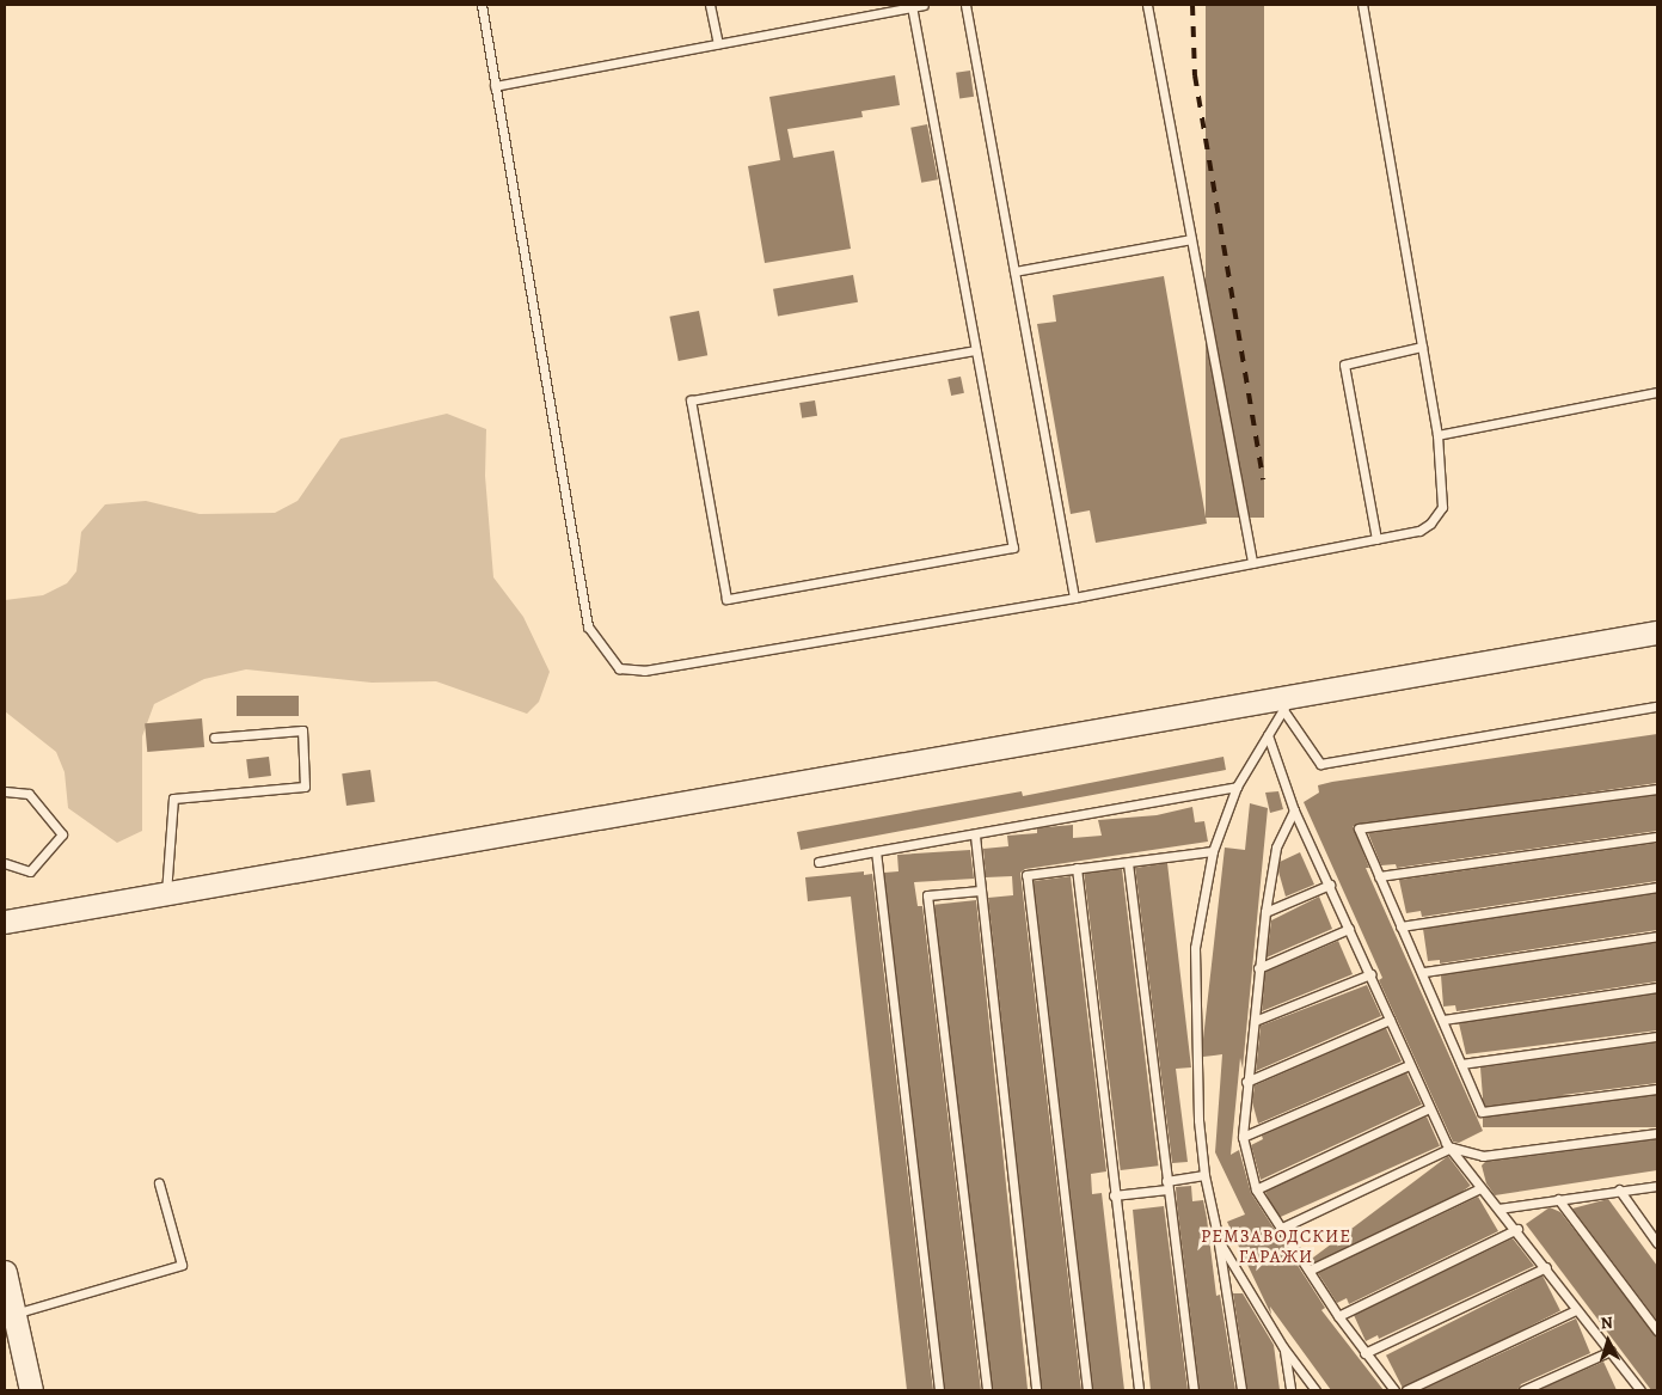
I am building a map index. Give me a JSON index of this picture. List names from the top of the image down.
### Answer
{
  "districts": ["РЕМЗАВОДСКИЕ ГАРАЖИ"],
  "north": "top"
}
